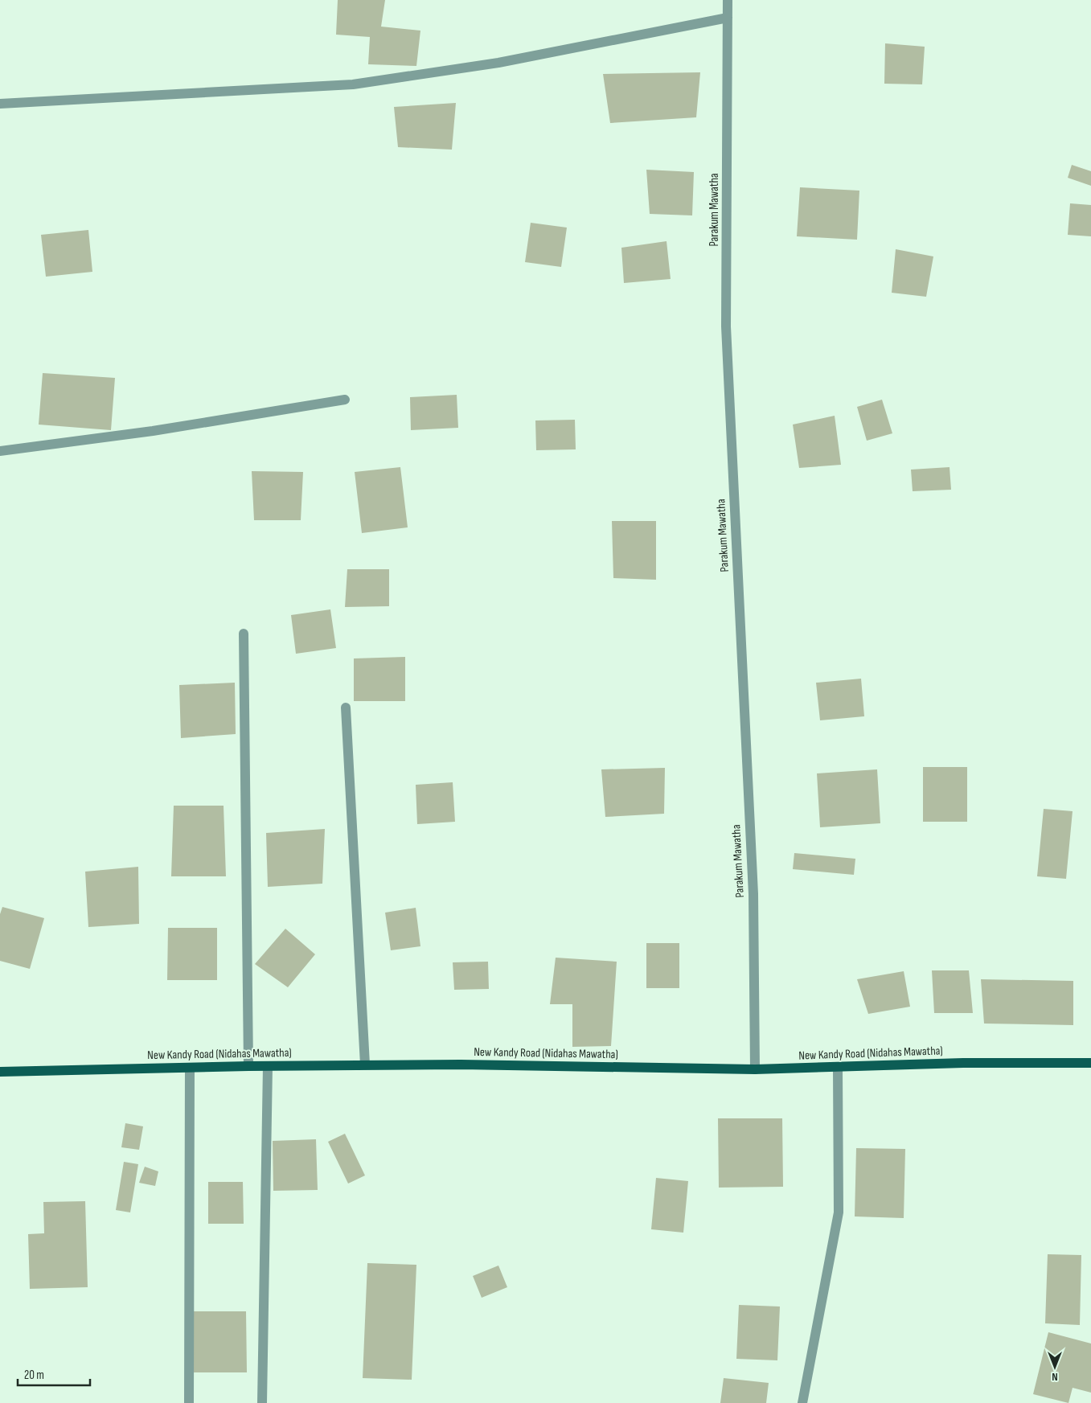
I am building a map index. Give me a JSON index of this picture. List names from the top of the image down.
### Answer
{
  "streets": {
    "main road": ["New Kandy Road (Nidahas Mawatha)"],
    "street": ["Parakum Mawatha"]
  },
  "crossings": [
    ["Parakum Mawatha", "New Kandy Road (Nidahas Mawatha)"]
  ],
  "scale_bar": "20 m",
  "north": "bottom"
}
